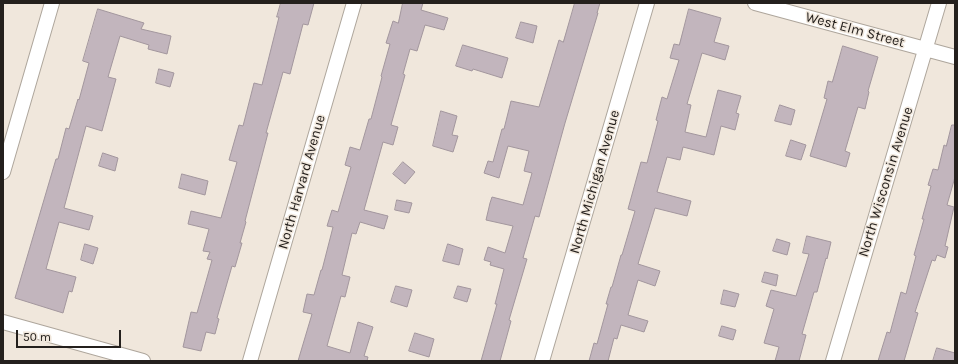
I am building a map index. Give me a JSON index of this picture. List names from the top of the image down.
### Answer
{
  "streets": {
    "street": [
      "West Elm Street",
      "North Harvard Avenue",
      "North Michigan Avenue",
      "North Wisconsin Avenue"
    ]
  },
  "crossings": [
    ["West Elm Street", "North Wisconsin Avenue"]
  ],
  "scale_bar": "50 m"
}
